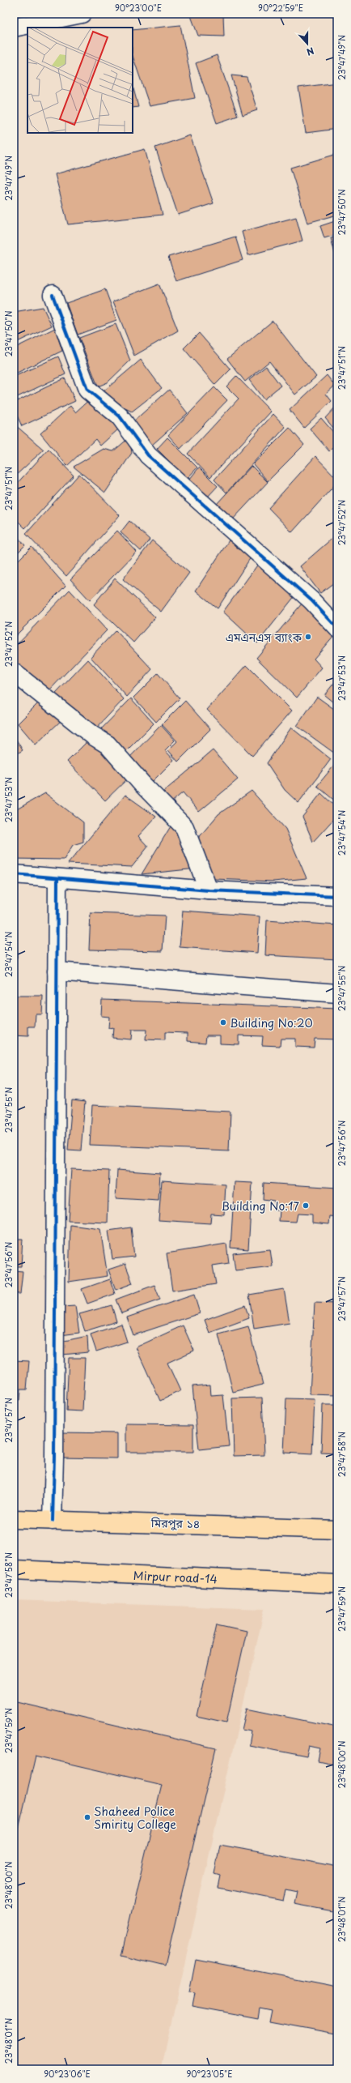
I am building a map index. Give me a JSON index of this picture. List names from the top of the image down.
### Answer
{
  "streets": {
    "main road": ["মিরপুর ১৪", "Mirpur road-14"]
  },
  "places": [
    "এমএনএস ব্যাংক",
    "Building No:20",
    "Building No:17",
    "Shaheed Police Smirity College"
  ],
  "north": "bottom",
  "coordinates": [
    "90°23'00\"E",
    "90°22'59\"E",
    "23°47'49\"N",
    "23°47'50\"N",
    "23°47'51\"N",
    "23°47'52\"N",
    "23°47'53\"N",
    "23°47'54\"N",
    "23°47'55\"N",
    "23°47'56\"N",
    "23°47'57\"N",
    "23°47'58\"N",
    "23°47'59\"N",
    "23°48'00\"N",
    "23°48'01\"N",
    "90°23'06\"E",
    "90°23'05\"E"
  ]
}
